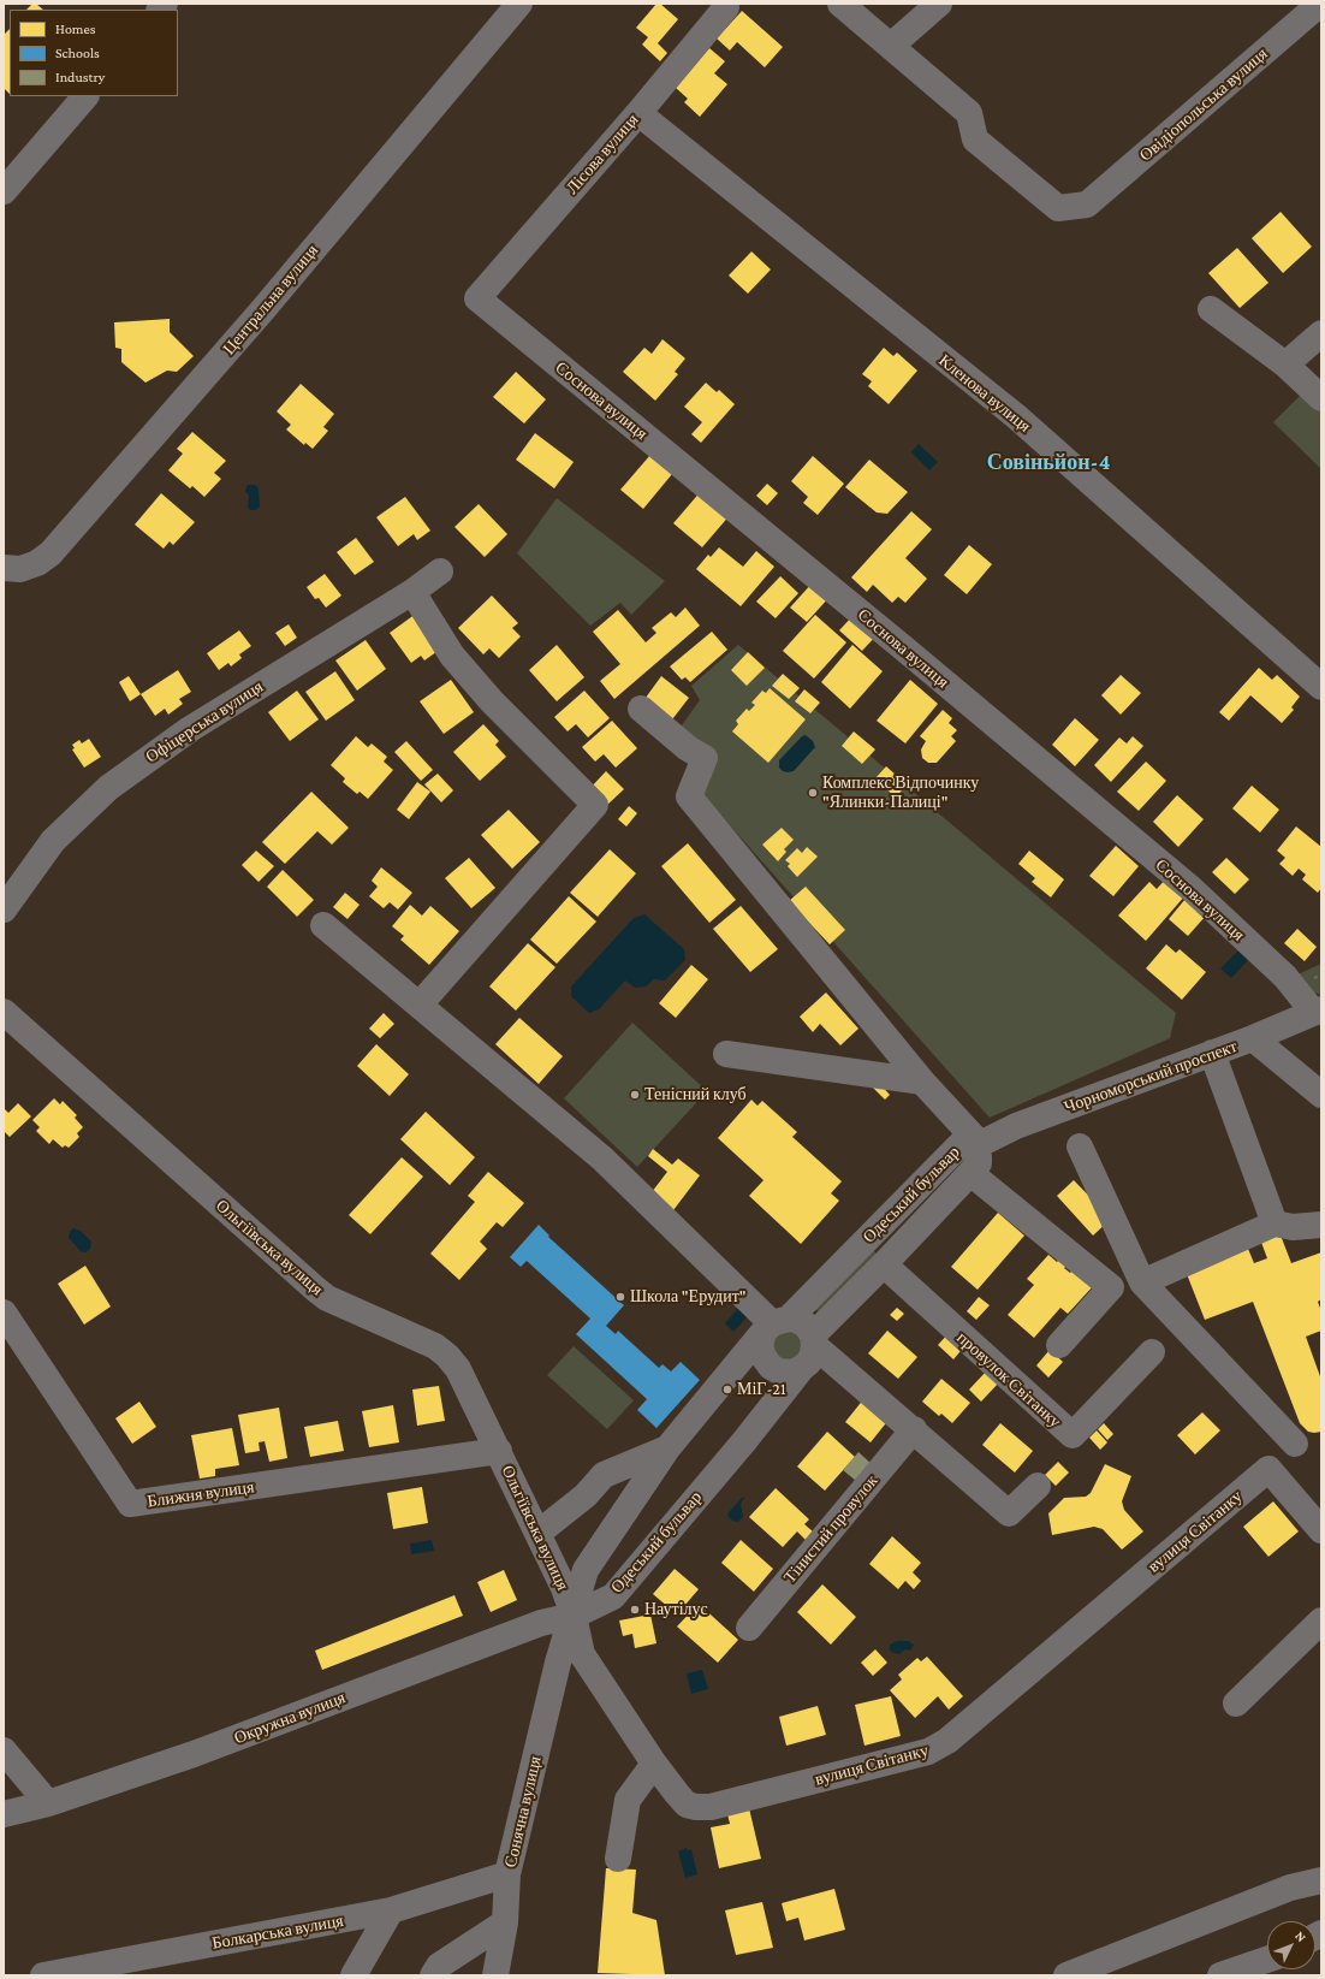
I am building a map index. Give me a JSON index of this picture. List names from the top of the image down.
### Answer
{
  "streets": {
    "street": [
      "Овідіопольська вулиця",
      "Лісова вулиця",
      "Центральна вулиця",
      "Кленова вулиця",
      "Соснова вулиця",
      "Офіцерська вулиця",
      "Чорноморський проспект",
      "Одеський бульвар",
      "Ольгіївська вулиця",
      "провулок Світанку",
      "Ближня вулиця",
      "Тінистий провулок",
      "вулиця Світанку",
      "Окружна вулиця",
      "Сонячна вулиця",
      "Болкарська вулиця"
    ]
  },
  "crossings": [
    ["Лісова вулиця", "Кленова вулиця"],
    ["Лісова вулиця", "Соснова вулиця"],
    ["Соснова вулиця", "Чорноморський проспект"],
    ["Чорноморський проспект", "Одеський бульвар"],
    ["Одеський бульвар", "Ольгіївська вулиця"],
    ["Одеський бульвар", "провулок Світанку"],
    ["Одеський бульвар", "вулиця Світанку"],
    ["Одеський бульвар", "Окружна вулиця"],
    ["Одеський бульвар", "Сонячна вулиця"],
    ["Ольгіївська вулиця", "Ближня вулиця"],
    ["Ольгіївська вулиця", "вулиця Світанку"],
    ["Ольгіївська вулиця", "Окружна вулиця"],
    ["Ольгіївська вулиця", "Сонячна вулиця"],
    ["вулиця Світанку", "Окружна вулиця"],
    ["вулиця Світанку", "Сонячна вулиця"],
    ["Окружна вулиця", "Сонячна вулиця"],
    ["Сонячна вулиця", "Болкарська вулиця"]
  ],
  "districts": ["Совіньйон-4"],
  "places": [
    "Комплекс Відпочинку \"Ялинки-Палиці\"",
    "Тенісний клуб",
    "Школа \"Ерудит\"",
    "МіГ-21",
    "Наутілус"
  ],
  "legend": ["Homes", "Schools", "Industry"],
  "north": "top right"
}
